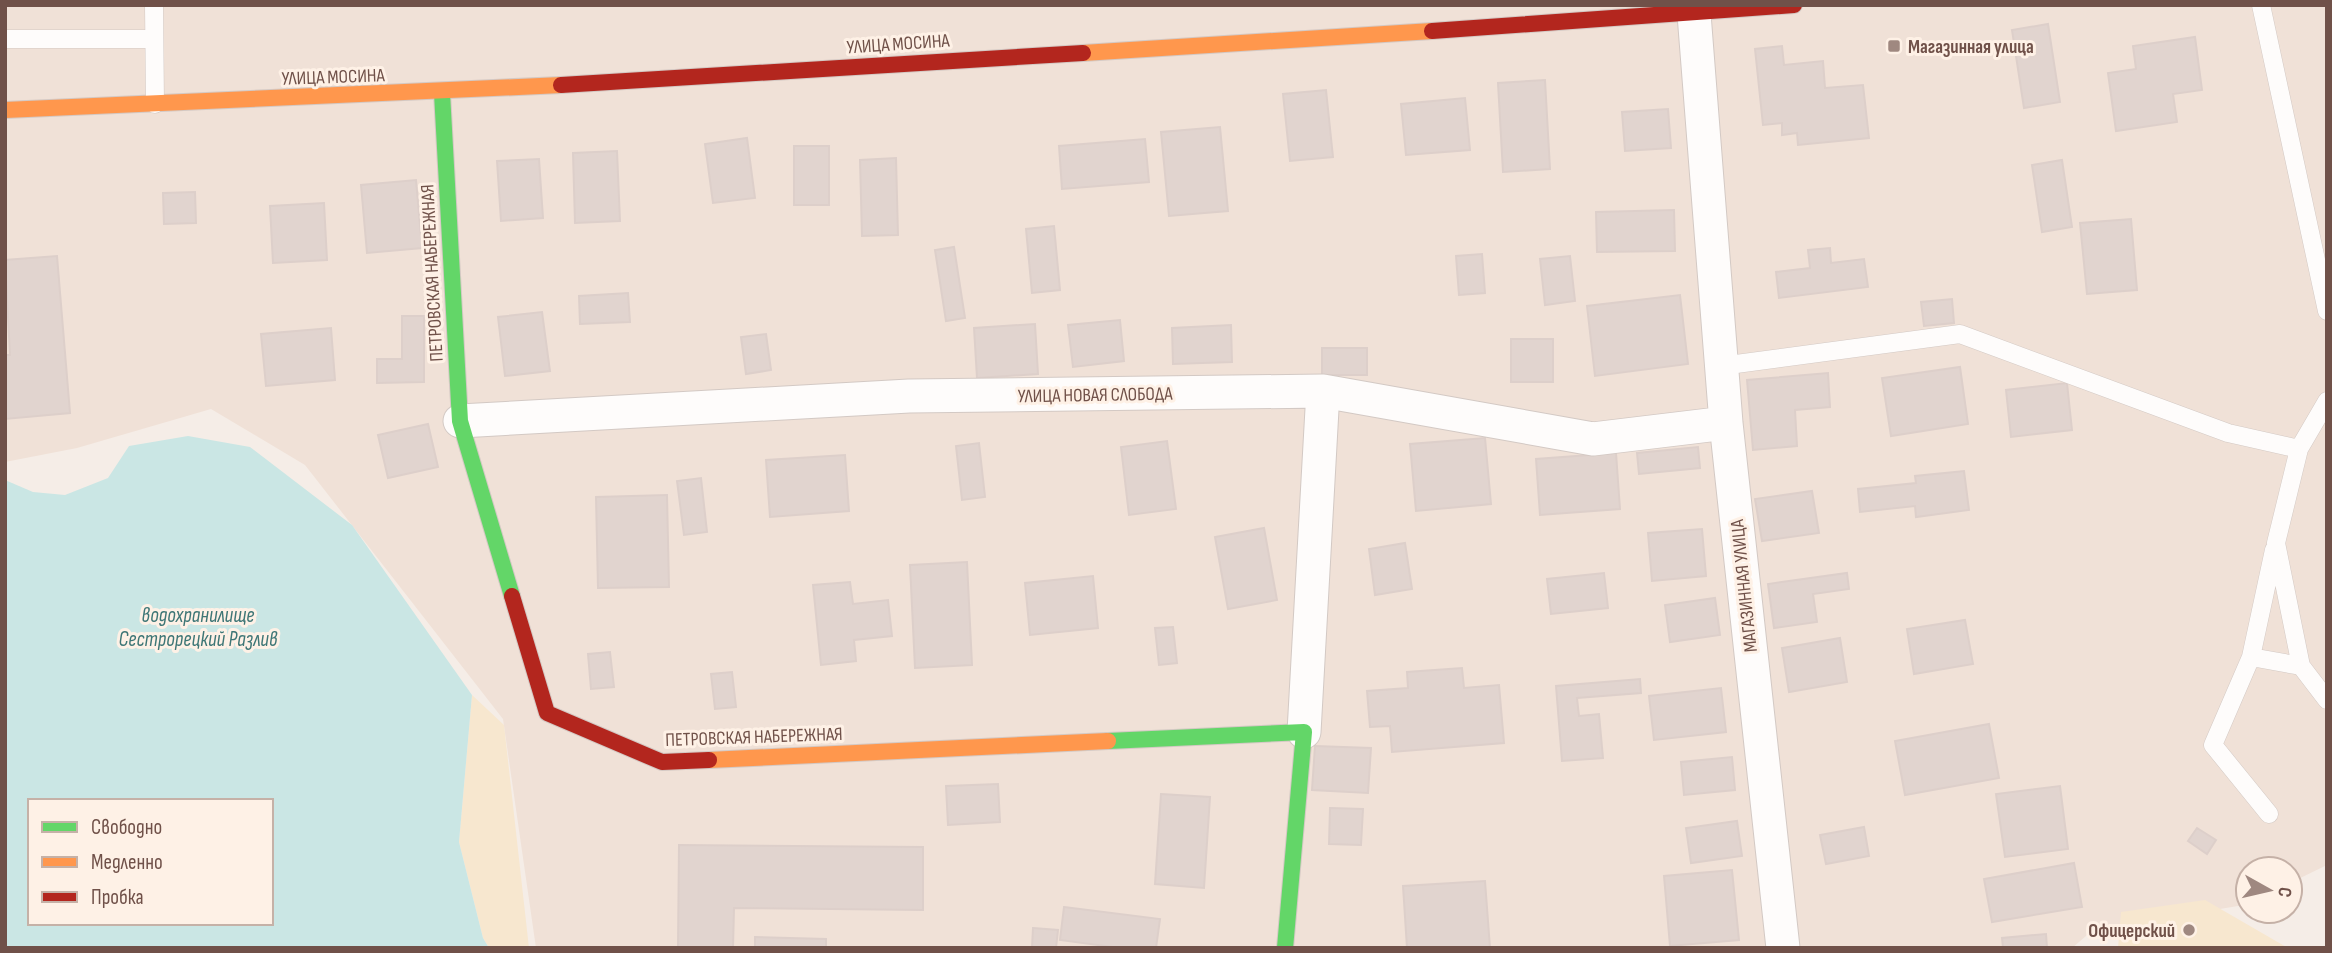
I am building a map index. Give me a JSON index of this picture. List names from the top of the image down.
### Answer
{
  "streets": {
    "street": [
      "УЛИЦА МОСИНА",
      "ПЕТРОВСКАЯ НАБЕРЕЖНАЯ",
      "УЛИЦА НОВАЯ СЛОБОДА",
      "МАГАЗИННАЯ УЛИЦА"
    ]
  },
  "crossings": [
    ["УЛИЦА МОСИНА", "ПЕТРОВСКАЯ НАБЕРЕЖНАЯ"],
    ["УЛИЦА МОСИНА", "МАГАЗИННАЯ УЛИЦА"],
    ["ПЕТРОВСКАЯ НАБЕРЕЖНАЯ", "УЛИЦА НОВАЯ СЛОБОДА"],
    ["УЛИЦА НОВАЯ СЛОБОДА", "МАГАЗИННАЯ УЛИЦА"]
  ],
  "water": ["водохранилище Сестрорецкий Разлив"],
  "places": {
    "transit": ["Магазинная улица"],
    "other": ["Офицерский"]
  },
  "legend": ["Свободно", "Медленно", "Пробка"],
  "north": "right"
}
